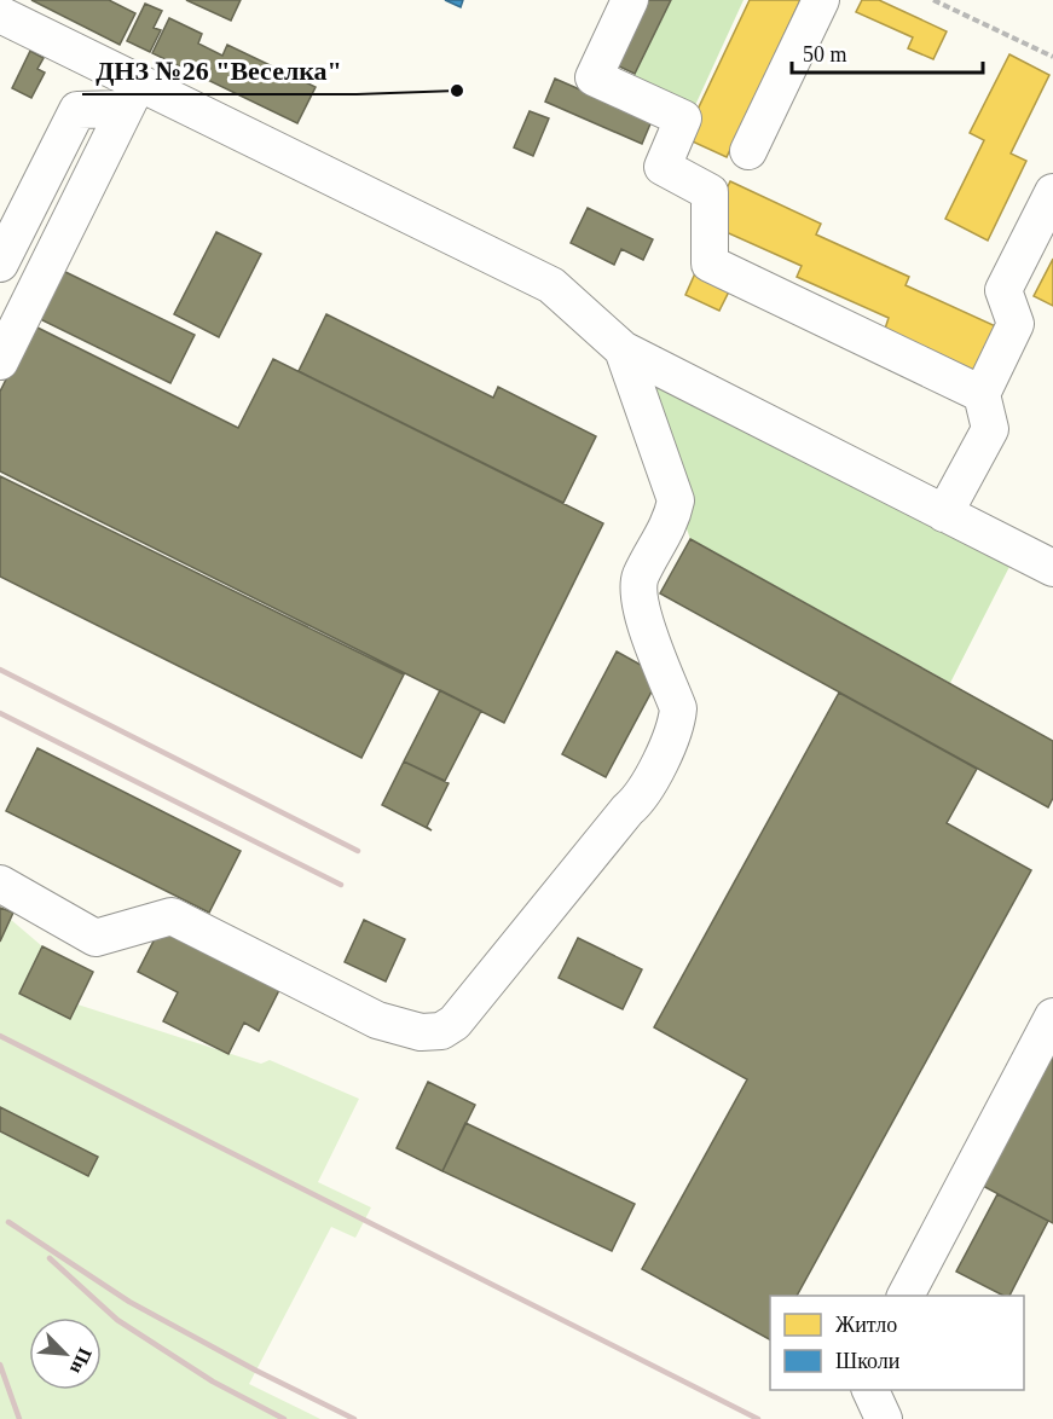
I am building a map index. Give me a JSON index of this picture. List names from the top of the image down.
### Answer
{
  "places": ["ДНЗ №26 \"Веселка\""],
  "legend": ["Житло", "Школи"],
  "scale_bar": "50 m",
  "north": "bottom right"
}
